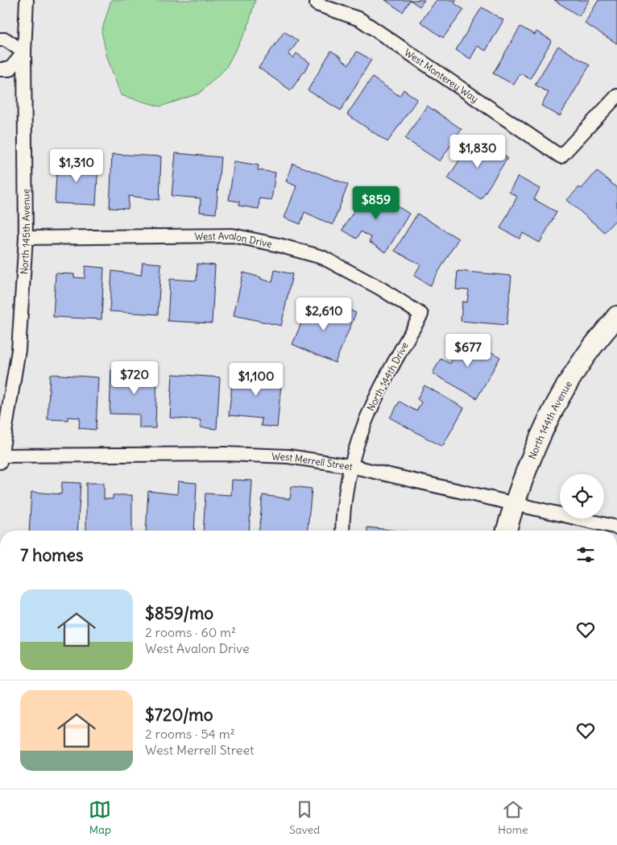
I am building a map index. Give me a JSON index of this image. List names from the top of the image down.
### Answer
{
  "streets": {
    "main road": ["North 144th Avenue"],
    "street": [
      "West Monterey Way",
      "North 145th Avenue",
      "West Avalon Drive",
      "North 144th Drive",
      "West Merrell Street"
    ]
  },
  "crossings": [
    ["North 145th Avenue", "West Avalon Drive"],
    ["North 145th Avenue", "West Merrell Street"],
    ["West Avalon Drive", "North 144th Drive"],
    ["North 144th Drive", "West Merrell Street"],
    ["North 144th Avenue", "West Merrell Street"]
  ],
  "page": {
    "price": [
      "$1,830",
      "$1,310",
      "$859",
      "$2,610",
      "$677",
      "$720",
      "$1,100"
    ],
    "heading": "7 homes",
    "list": [
      {
        "name": "$859/mo",
        "note": "2 rooms · 60 m² · West Avalon Drive"
      },
      {
        "name": "$720/mo",
        "note": "2 rooms · 54 m² · West Merrell Street"
      }
    ],
    "tabs": ["Map", "Saved", "Home"]
  }
}
